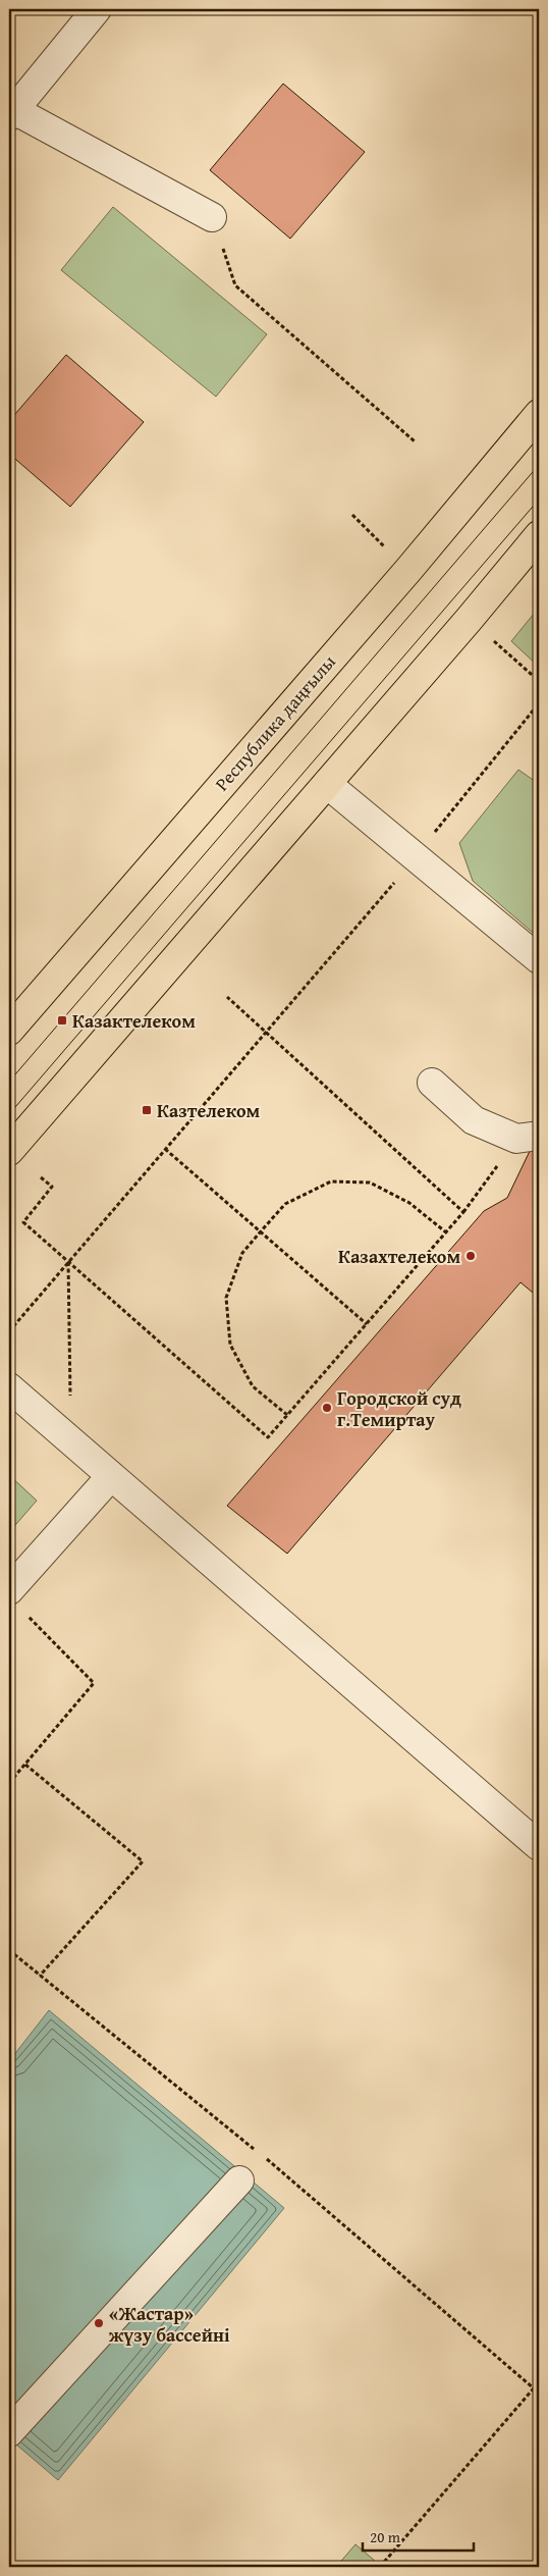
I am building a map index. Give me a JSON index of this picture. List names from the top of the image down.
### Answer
{
  "streets": {
    "main road": ["Республика даңғылы"]
  },
  "places": {
    "transit": ["Казактелеком", "Казтелеком"],
    "other": ["Казахтелеком", "Городской суд г.Темиртау", "«Жастар» жүзу бассейні"]
  },
  "scale_bar": "20 m"
}
